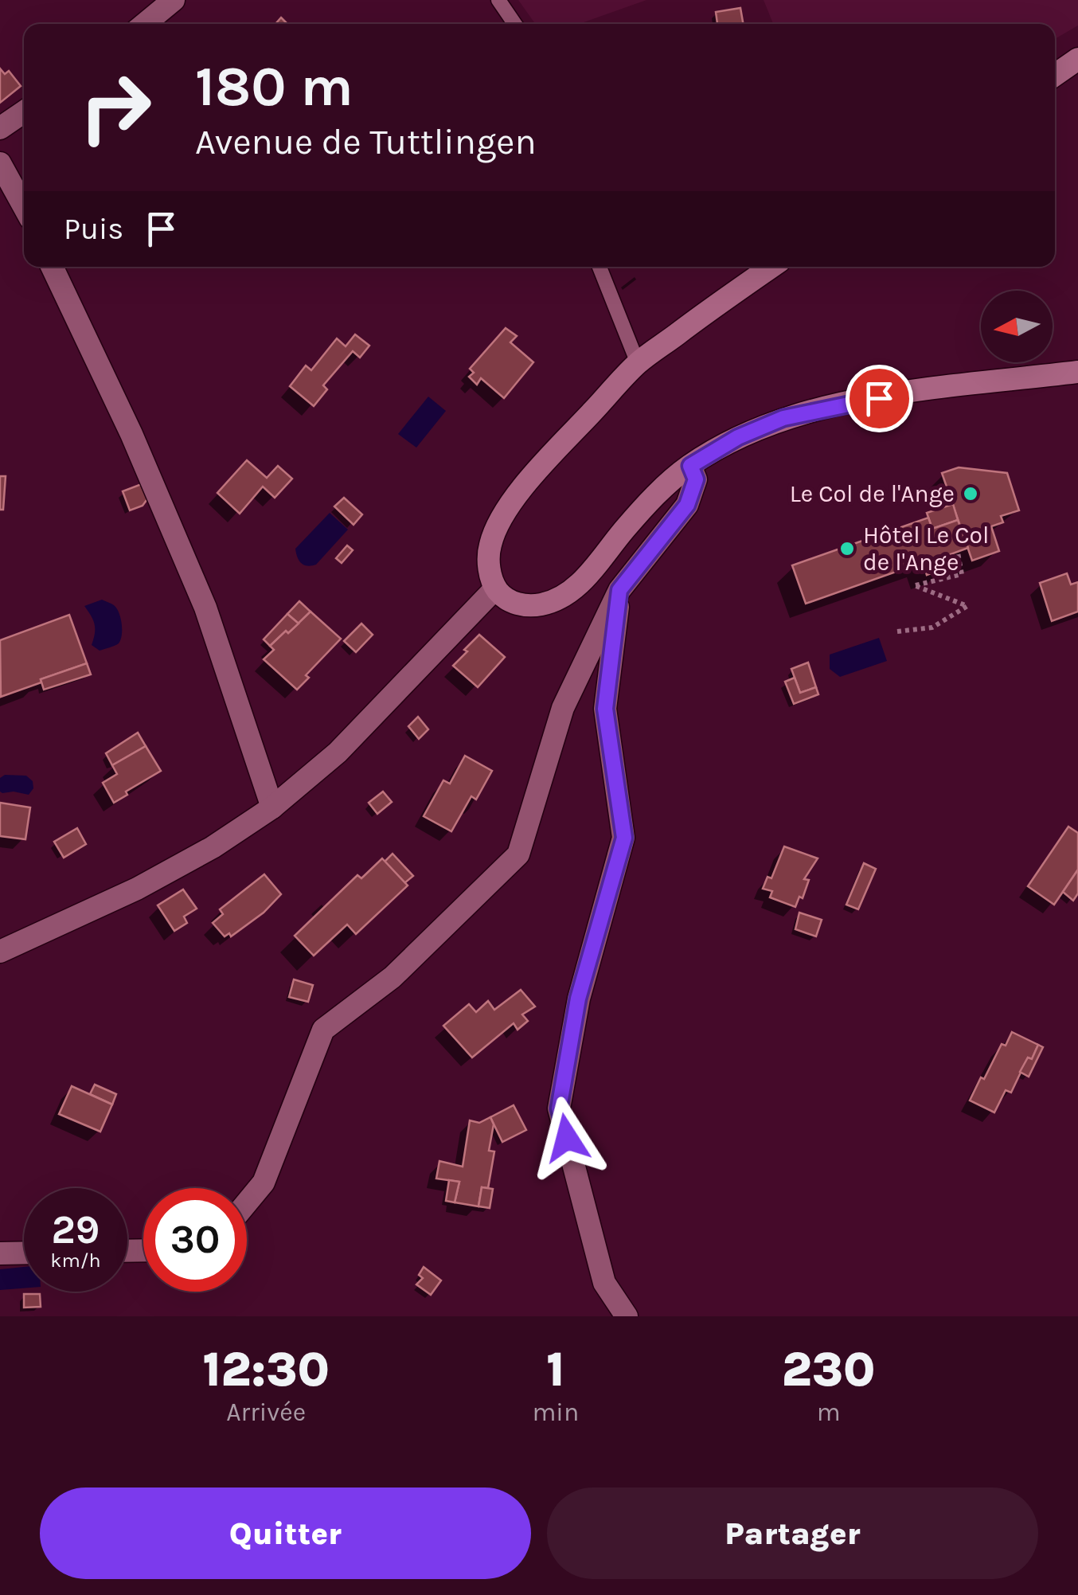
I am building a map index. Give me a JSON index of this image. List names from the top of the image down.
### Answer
{
  "places": ["Le Col de l'Ange", "Hôtel Le Col de l'Ange"],
  "north": "left",
  "page": {
    "turn": ["180 m", "Avenue de Tuttlingen"],
    "then": "Puis",
    "speed": "29 km/h",
    "limit": "30",
    "eta": [
      "12:30",
      "Arrivée",
      "1",
      "min",
      "230",
      "m"
    ],
    "buttons": ["Quitter", "Partager"]
  }
}
